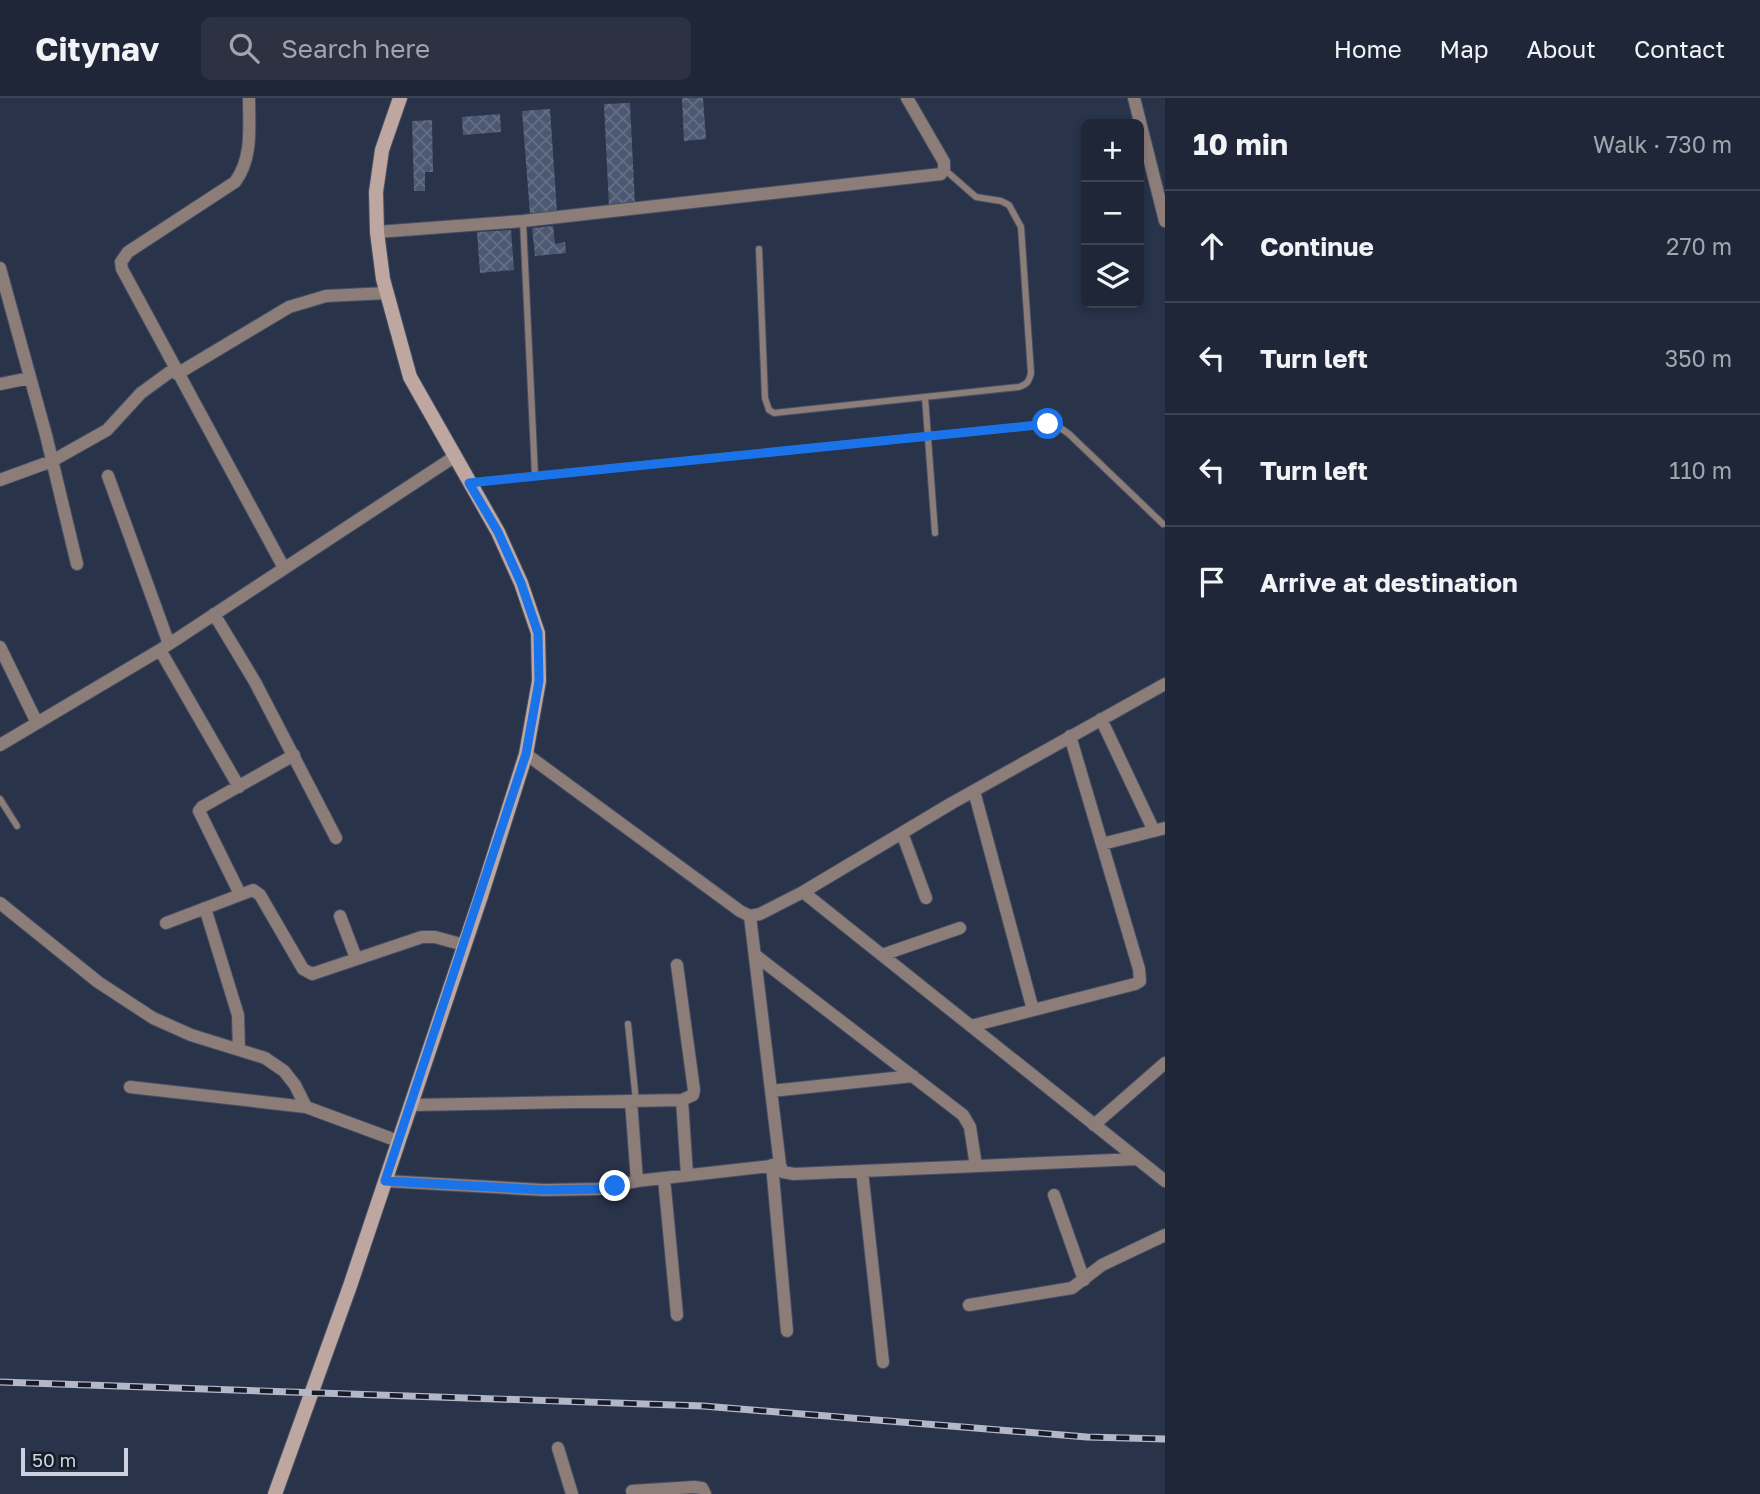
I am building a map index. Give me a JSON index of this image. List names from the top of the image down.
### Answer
{
  "scale_bar": "50 m",
  "page": {
    "header": "Citynav",
    "search": "Search here",
    "nav": [
      "Home",
      "Map",
      "About",
      "Contact"
    ],
    "heading": ["10 min", "Walk · 730 m"],
    "map_buttons": ["+", "−"],
    "list": [
      ["Continue", "270 m"],
      ["Turn left", "350 m"],
      ["Turn left", "110 m"],
      "Arrive at destination"
    ],
    "scale": "50 m"
  }
}
